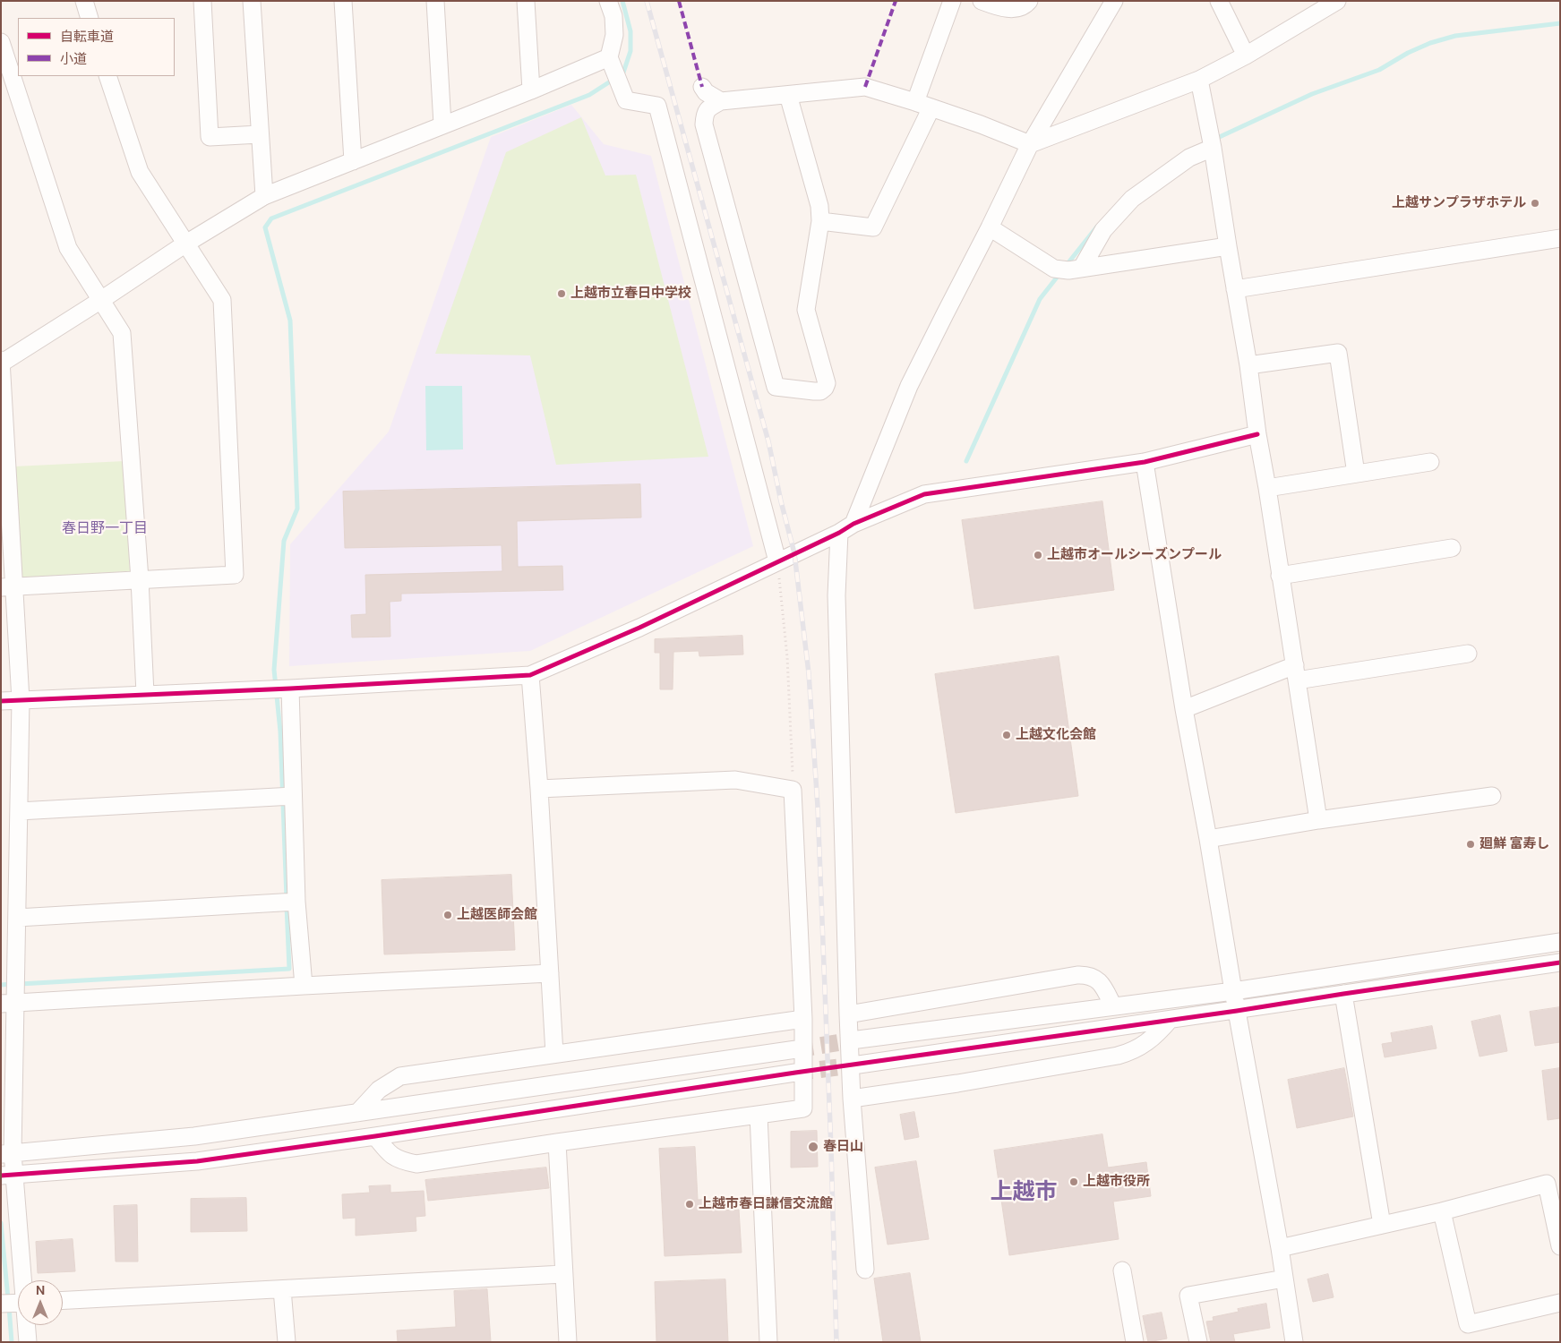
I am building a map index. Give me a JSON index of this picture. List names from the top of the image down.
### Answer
{
  "districts": ["春日野一丁目", "上越市"],
  "places": [
    "上越サンプラザホテル",
    "上越市立春日中学校",
    "上越市オールシーズンプール",
    "上越文化会館",
    "廻鮮 富寿し",
    "上越医師会館",
    "春日山",
    "上越市役所",
    "上越市春日謙信交流館"
  ],
  "legend": ["自転車道", "小道"],
  "north": "top"
}
